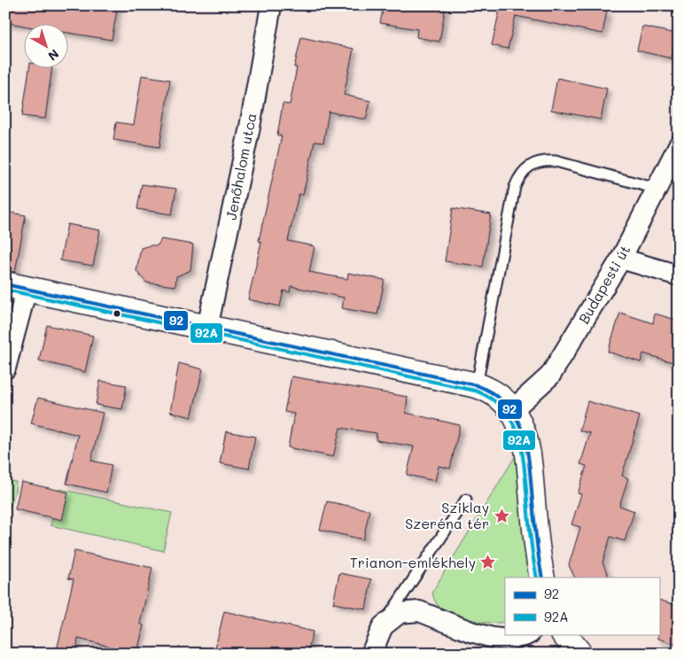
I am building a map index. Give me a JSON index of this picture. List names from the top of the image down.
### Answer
{
  "streets": {
    "street": ["Jenőhalom utca", "Budapesti út"]
  },
  "places": {
    "place": ["Sziklay Szeréna tér", "Trianon-emlékhely"]
  },
  "lines": ["transit line 92", "transit line 92A"],
  "legend": ["92", "92A"],
  "north": "bottom right"
}
